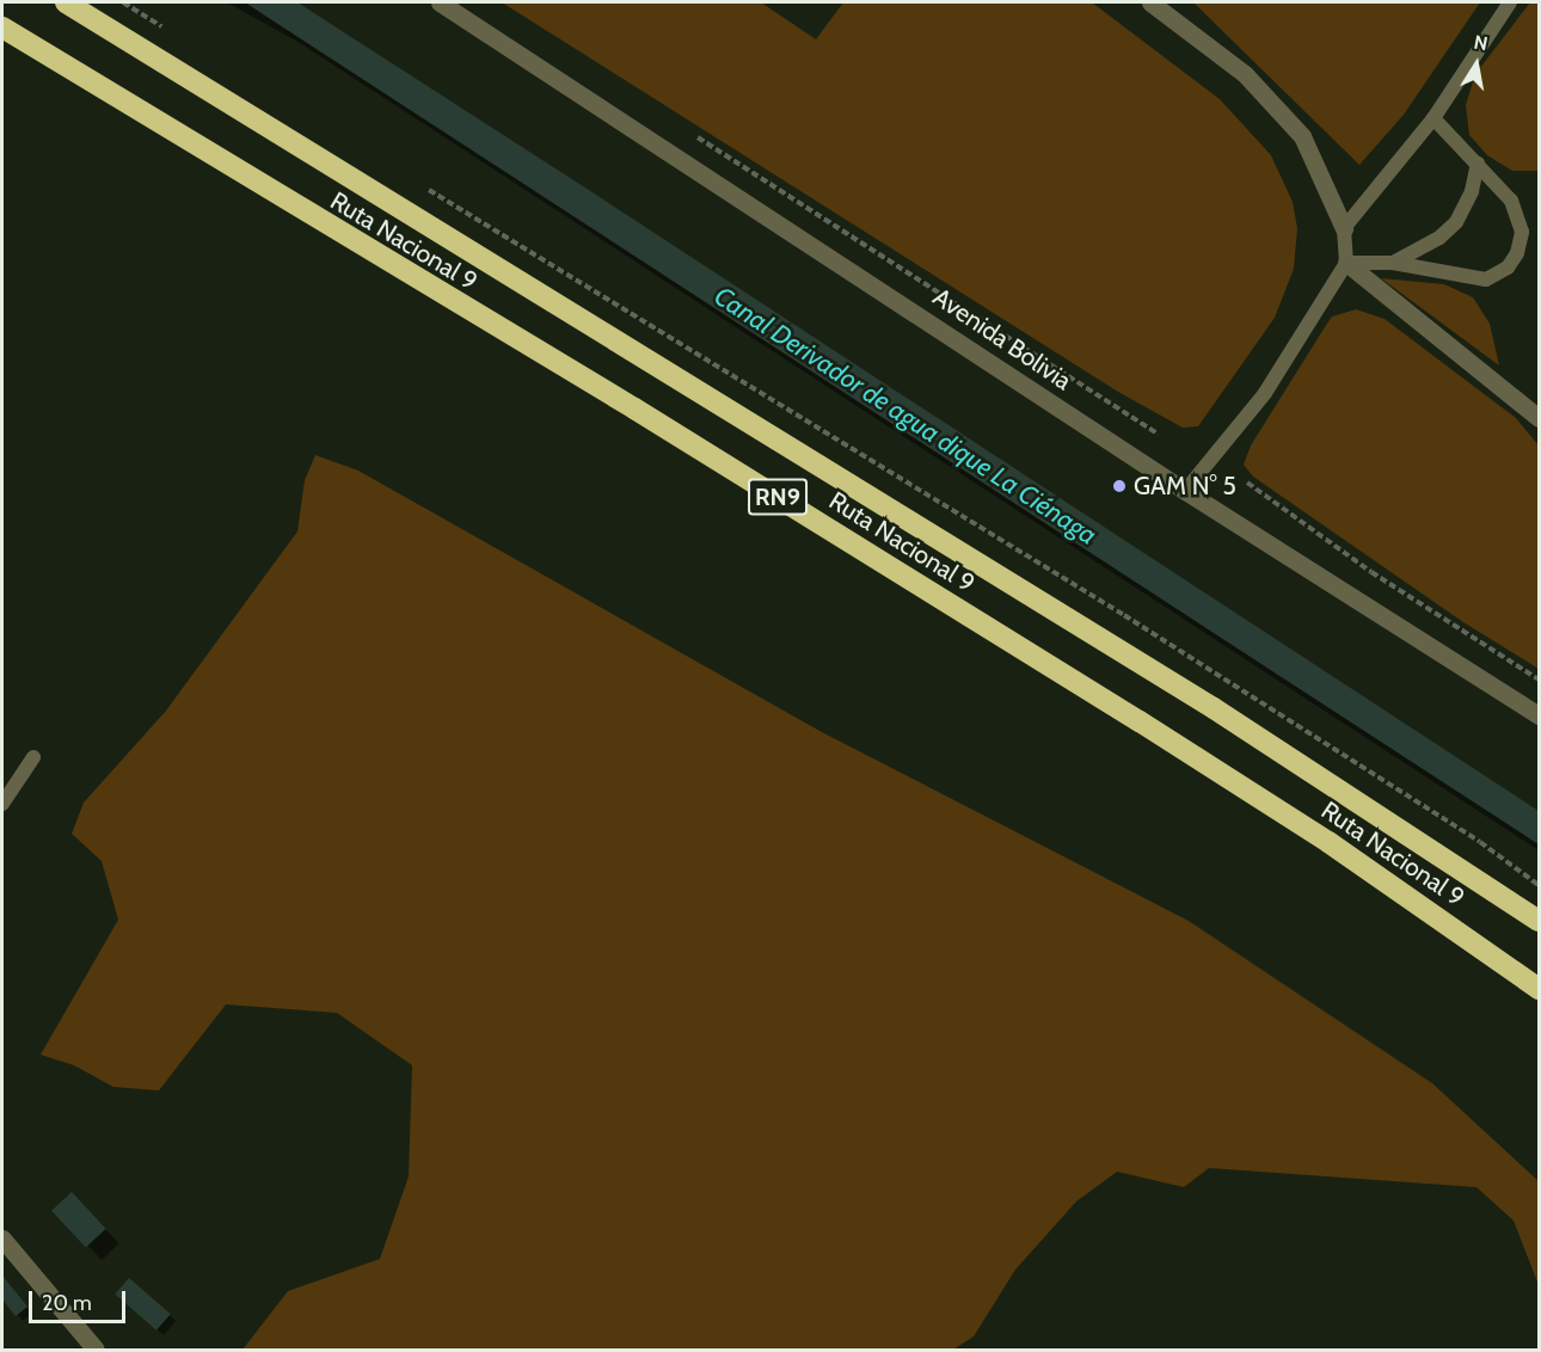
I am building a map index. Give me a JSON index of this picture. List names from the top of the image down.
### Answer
{
  "streets": {
    "highway": ["Ruta Nacional 9", "RN9"],
    "street": ["Avenida Bolivia"]
  },
  "water": ["Canal Derivador de agua dique La Ciénaga"],
  "places": ["GAM N° 5"],
  "scale_bar": "20 m",
  "north": "top"
}
